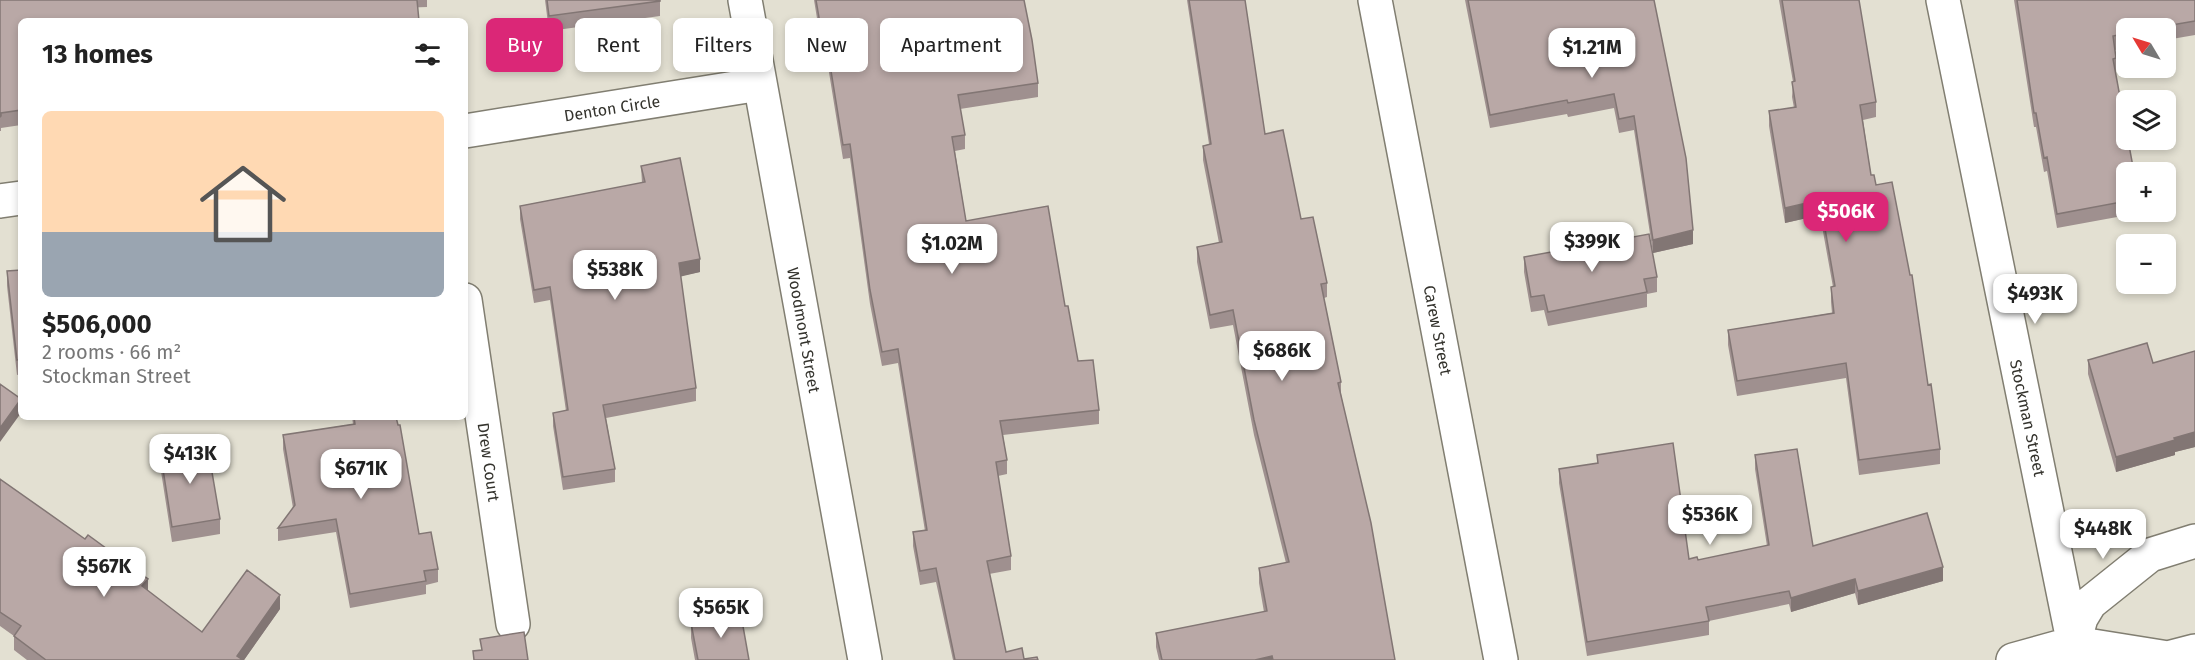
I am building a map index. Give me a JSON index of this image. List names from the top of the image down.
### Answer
{
  "streets": {
    "street": [
      "Denton Circle",
      "Woodmont Street",
      "Carew Street",
      "Stockman Street",
      "Drew Court"
    ]
  },
  "crossings": [
    ["Denton Circle", "Woodmont Street"]
  ],
  "north": "top left",
  "page": {
    "map_buttons": ["+", "−"],
    "chip": [
      "Buy",
      "Rent",
      "Filters",
      "New",
      "Apartment"
    ],
    "heading": "13 homes",
    "price": [
      "$1.21M",
      "$506K",
      "$399K",
      "$1.02M",
      "$538K",
      "$493K",
      "$686K",
      "$413K",
      "$671K",
      "$536K",
      "$448K",
      "$567K",
      "$565K"
    ],
    "list": [
      {
        "name": "$506,000",
        "note": "2 rooms · 66 m² · Stockman Street"
      }
    ]
  }
}
